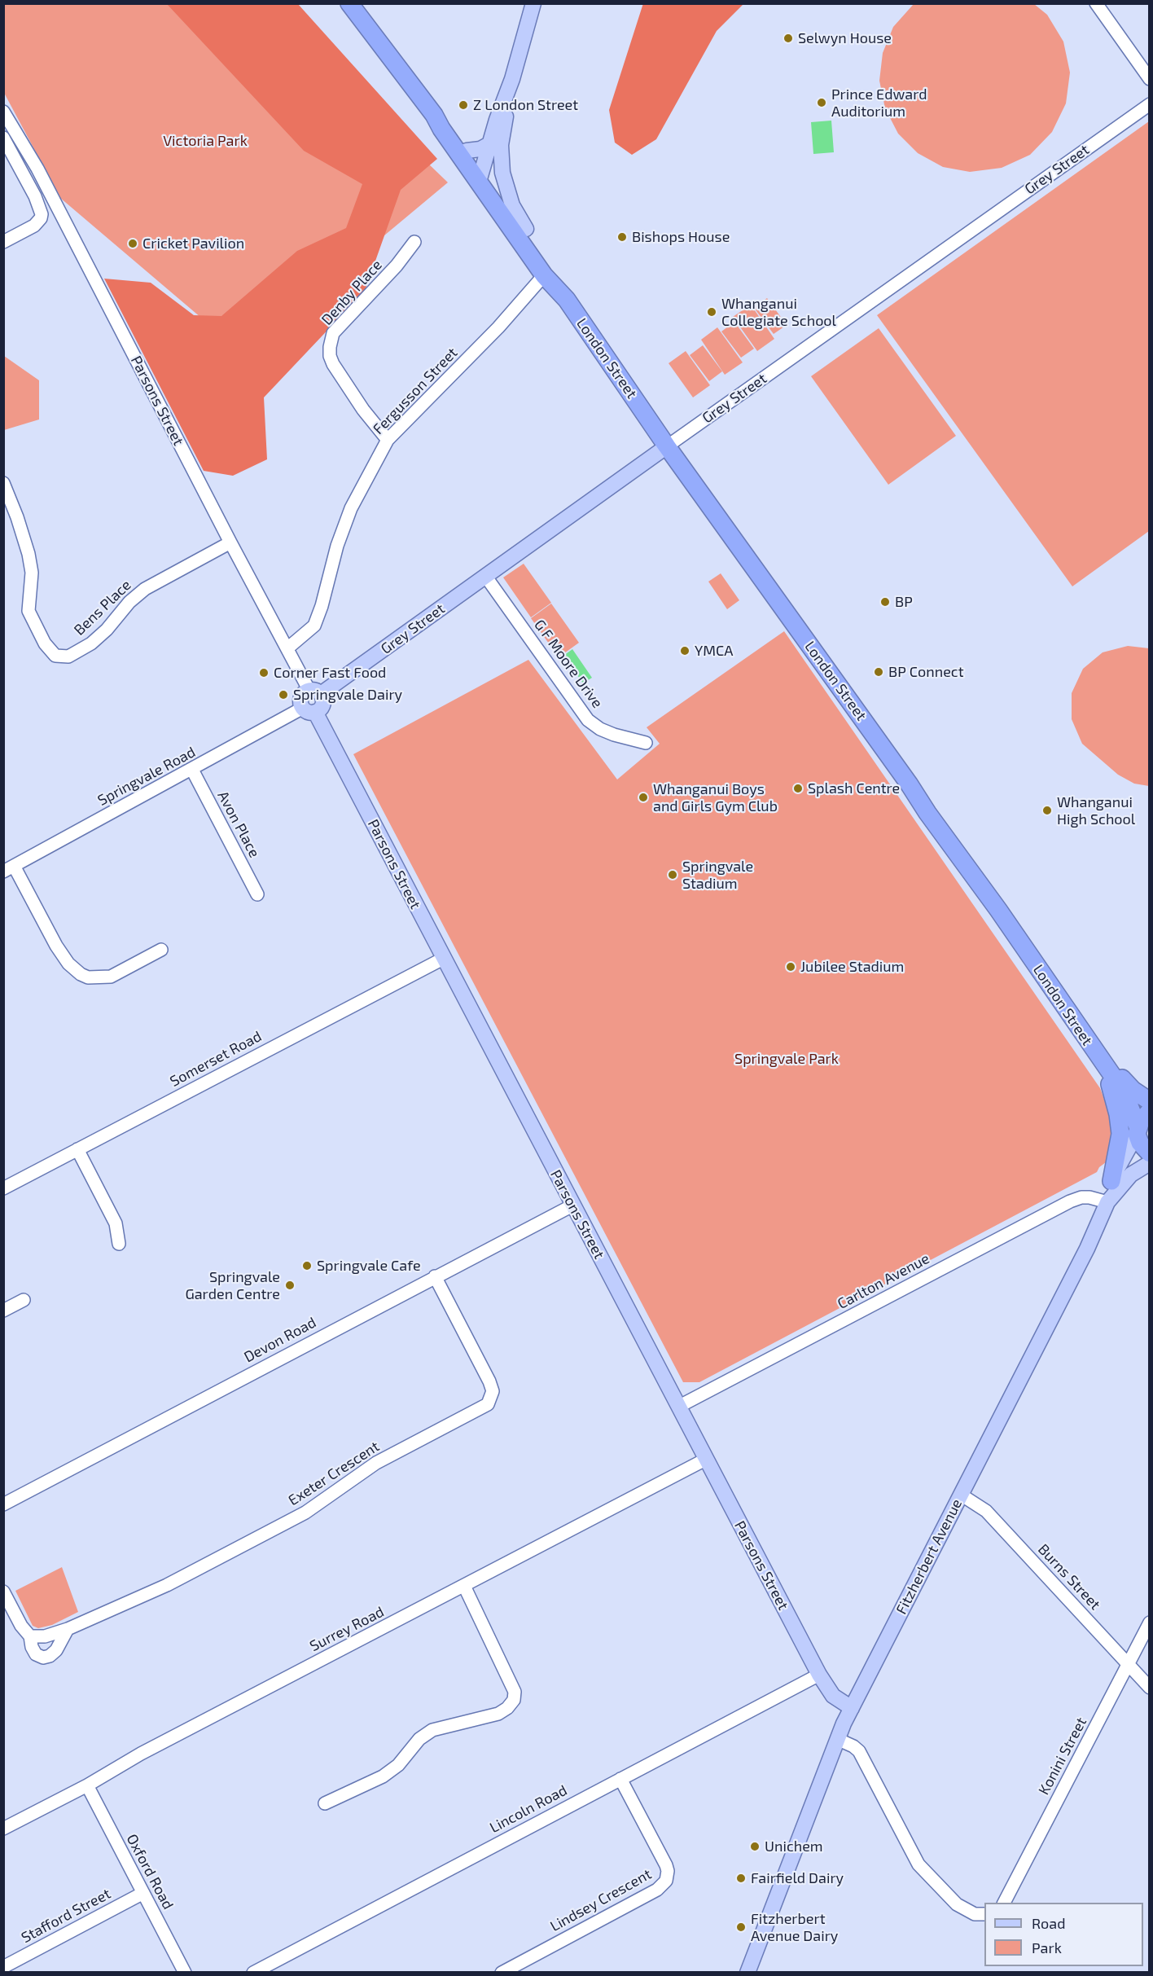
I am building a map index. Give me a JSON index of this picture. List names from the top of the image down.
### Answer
{
  "streets": {
    "highway": ["London Street"],
    "main road": ["Grey Street", "Parsons Street", "Fitzherbert Avenue"],
    "street": [
      "Denby Place",
      "Fergusson Street",
      "Bens Place",
      "G F Moore Drive",
      "Springvale Road",
      "Avon Place",
      "Somerset Road",
      "Carlton Avenue",
      "Devon Road",
      "Exeter Crescent",
      "Burns Street",
      "Surrey Road",
      "Konini Street",
      "Lincoln Road",
      "Oxford Road",
      "Lindsey Crescent",
      "Stafford Street"
    ]
  },
  "crossings": [
    ["Grey Street", "London Street"],
    ["Grey Street", "Parsons Street"],
    ["Grey Street", "G F Moore Drive"],
    ["Denby Place", "Fergusson Street"],
    ["London Street", "Fergusson Street"],
    ["Fergusson Street", "Parsons Street"],
    ["Parsons Street", "Bens Place"],
    ["Parsons Street", "Springvale Road"],
    ["Parsons Street", "Somerset Road"],
    ["Parsons Street", "Carlton Avenue"],
    ["Parsons Street", "Devon Road"],
    ["Parsons Street", "Fitzherbert Avenue"],
    ["Parsons Street", "Surrey Road"],
    ["Parsons Street", "Lincoln Road"],
    ["Springvale Road", "Avon Place"],
    ["Carlton Avenue", "Fitzherbert Avenue"],
    ["Devon Road", "Exeter Crescent"],
    ["Fitzherbert Avenue", "Burns Street"],
    ["Burns Street", "Konini Street"],
    ["Surrey Road", "Oxford Road"],
    ["Lincoln Road", "Lindsey Crescent"],
    ["Oxford Road", "Stafford Street"]
  ],
  "parks": ["Victoria Park", "Springvale Park"],
  "places": [
    "Selwyn House",
    "Prince Edward Auditorium",
    "Z London Street",
    "Bishops House",
    "Cricket Pavilion",
    "Whanganui Collegiate School",
    "BP",
    "YMCA",
    "BP Connect",
    "Corner Fast Food",
    "Springvale Dairy",
    "Splash Centre",
    "Whanganui Boys and Girls Gym Club",
    "Whanganui High School",
    "Springvale Stadium",
    "Jubilee Stadium",
    "Springvale Cafe",
    "Springvale Garden Centre",
    "Unichem",
    "Fairfield Dairy",
    "Fitzherbert Avenue Dairy"
  ],
  "legend": ["Road", "Park"]
}
